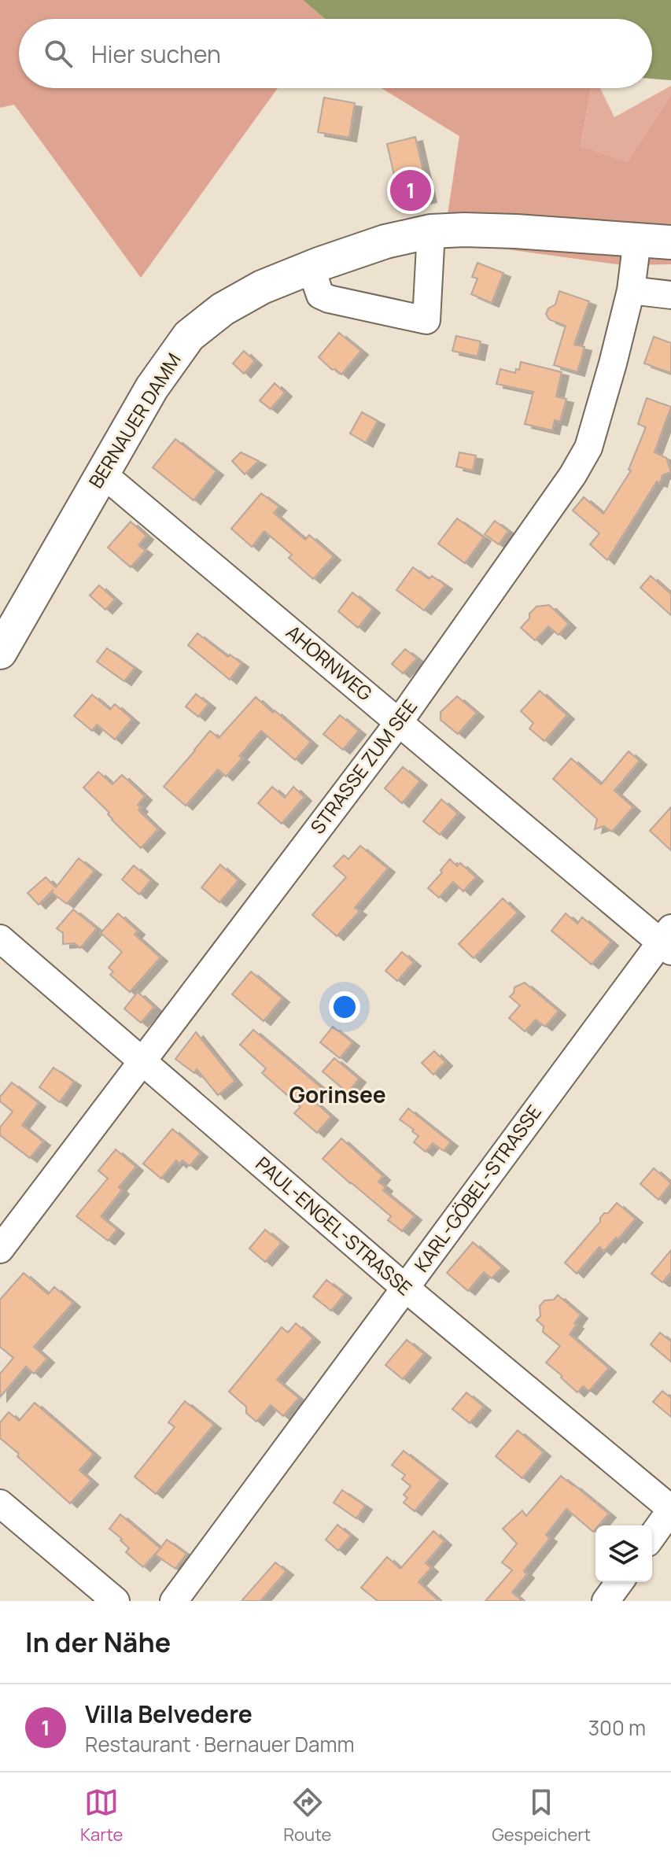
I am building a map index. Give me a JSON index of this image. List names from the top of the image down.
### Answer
{
  "streets": {
    "main road": ["BERNAUER DAMM"],
    "street": [
      "AHORNWEG",
      "STRASSE ZUM SEE",
      "KARL-GÖBEL-STRASSE",
      "PAUL-ENGEL-STRASSE"
    ]
  },
  "crossings": [
    ["BERNAUER DAMM", "AHORNWEG"],
    ["BERNAUER DAMM", "STRASSE ZUM SEE"],
    ["AHORNWEG", "STRASSE ZUM SEE"],
    ["AHORNWEG", "KARL-GÖBEL-STRASSE"],
    ["STRASSE ZUM SEE", "PAUL-ENGEL-STRASSE"],
    ["KARL-GÖBEL-STRASSE", "PAUL-ENGEL-STRASSE"]
  ],
  "districts": ["Gorinsee"],
  "page": {
    "search": "Hier suchen",
    "pins": "1",
    "heading": "In der Nähe",
    "list": [
      {
        "mark": "1",
        "name": "Villa Belvedere",
        "note": "Restaurant · Bernauer Damm",
        "value": "300 m"
      }
    ],
    "nav": ["Karte", "Route", "Gespeichert"]
  }
}
